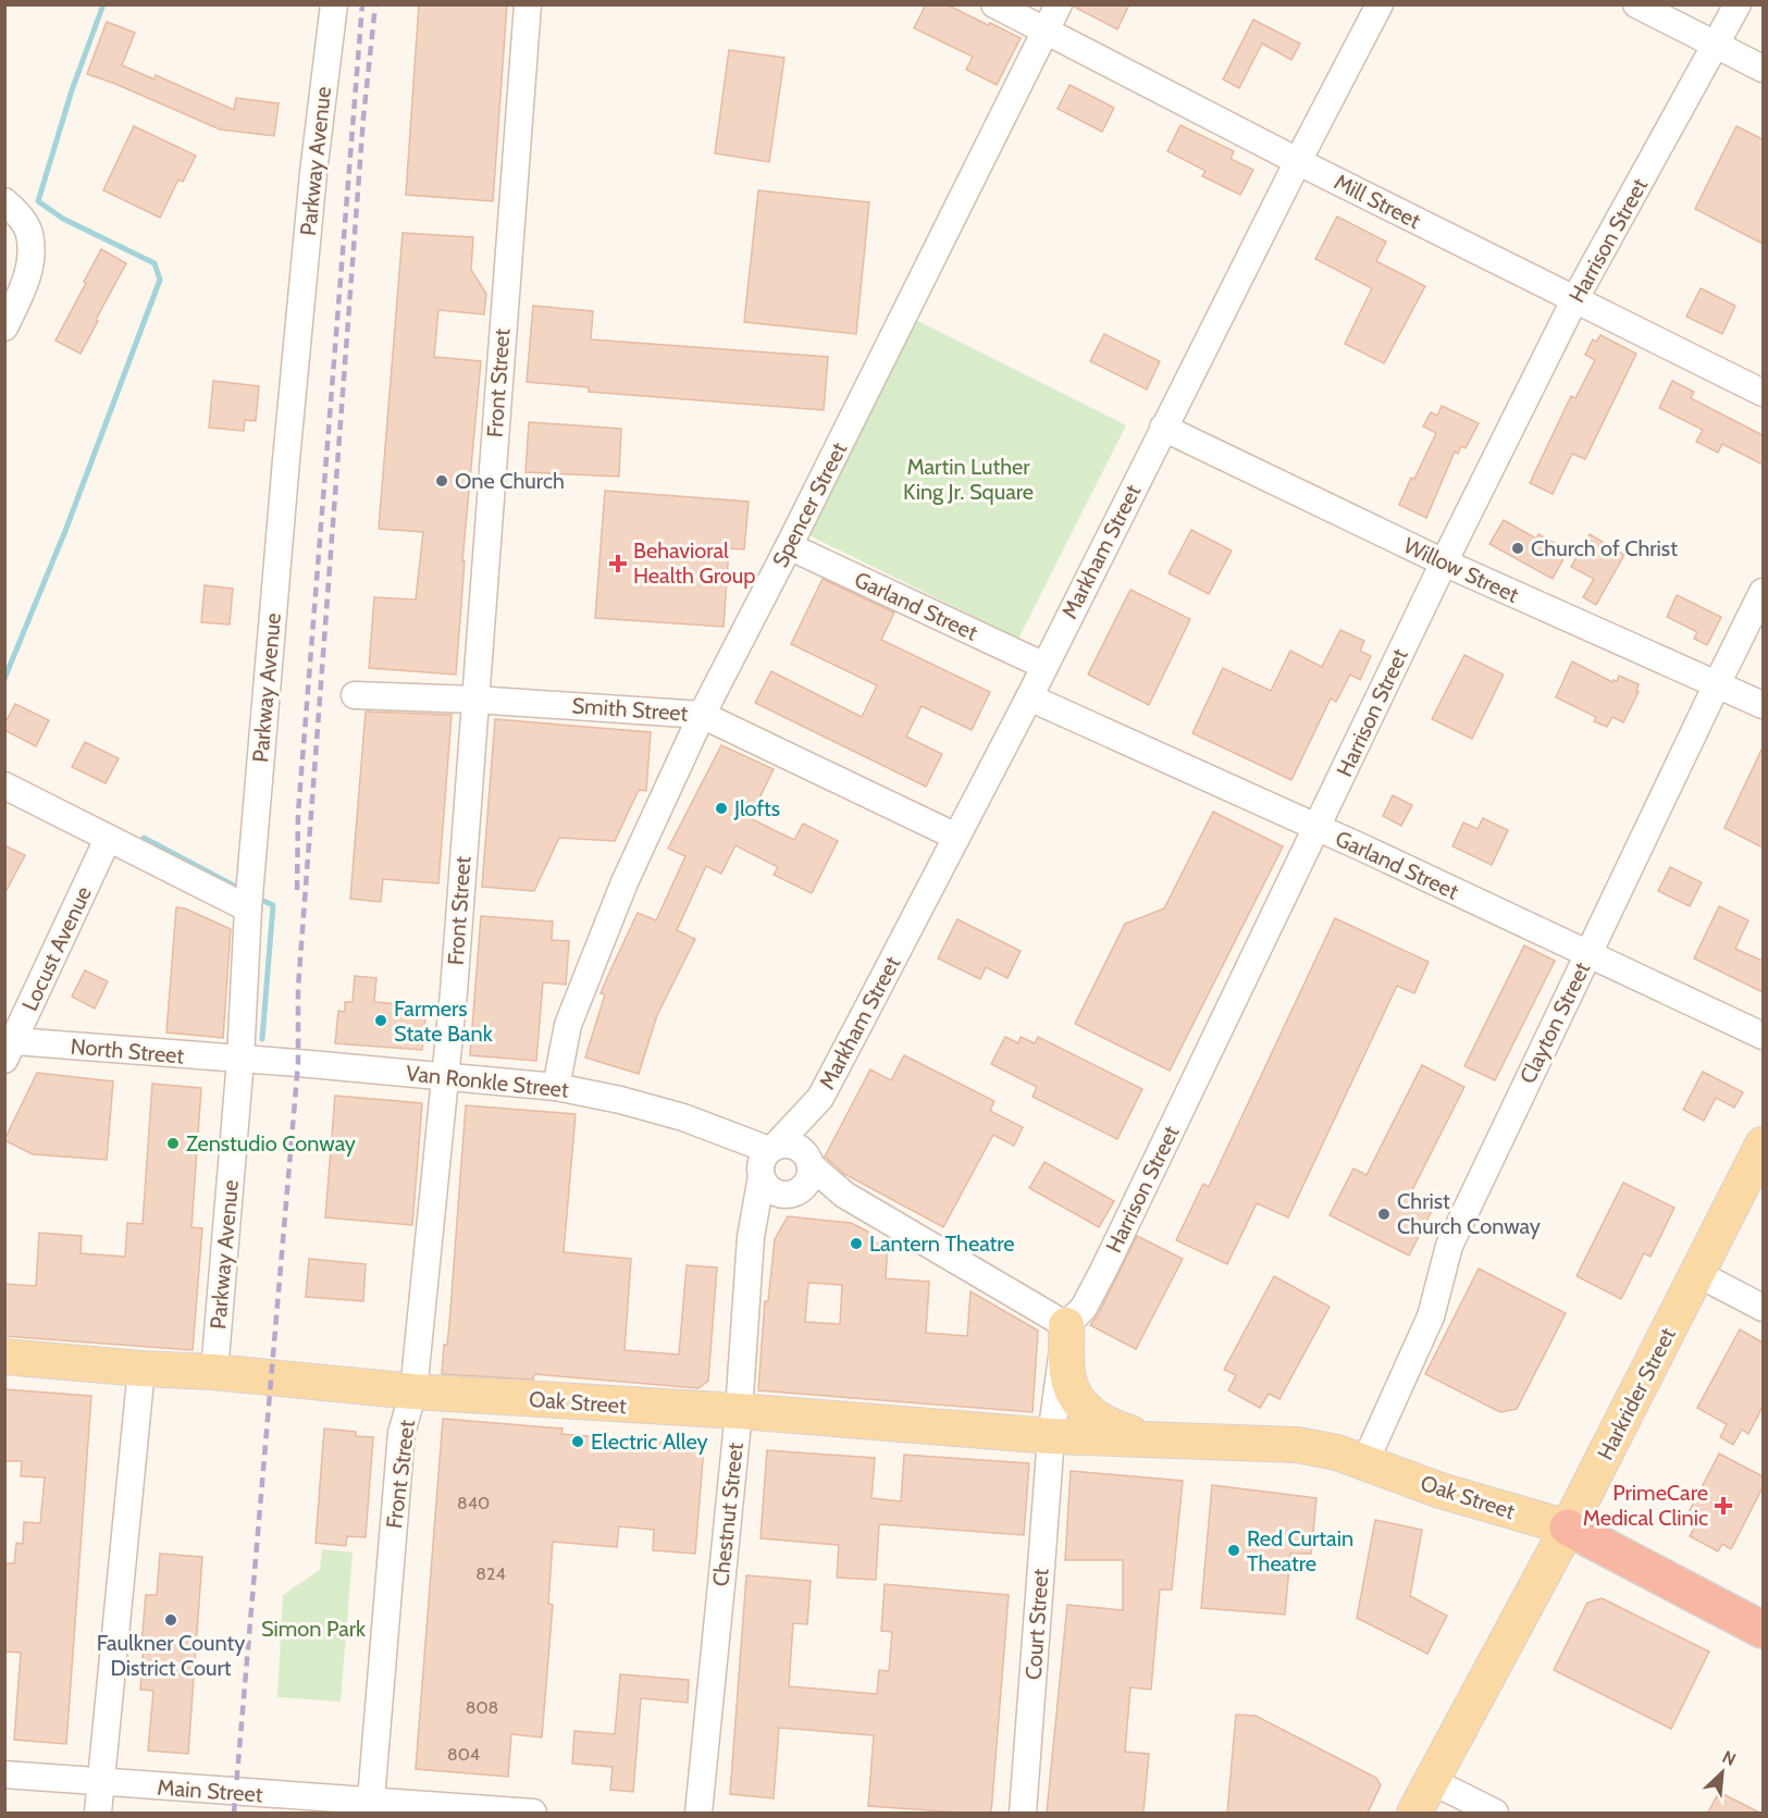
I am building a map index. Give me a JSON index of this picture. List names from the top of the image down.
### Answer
{
  "streets": {
    "highway": ["Oak Street"],
    "main road": ["Harkrider Street"],
    "street": [
      "Parkway Avenue",
      "Mill Street",
      "Harrison Street",
      "Front Street",
      "Spencer Street",
      "Markham Street",
      "Willow Street",
      "Garland Street",
      "Smith Street",
      "Locust Avenue",
      "Clayton Street",
      "North Street",
      "Van Ronkle Street",
      "Chestnut Street",
      "Court Street",
      "Main Street"
    ]
  },
  "crossings": [
    ["Parkway Avenue", "North Street"],
    ["Parkway Avenue", "Van Ronkle Street"],
    ["Parkway Avenue", "Oak Street"],
    ["Mill Street", "Harrison Street"],
    ["Mill Street", "Spencer Street"],
    ["Mill Street", "Markham Street"],
    ["Harrison Street", "Willow Street"],
    ["Harrison Street", "Garland Street"],
    ["Harrison Street", "Oak Street"],
    ["Front Street", "Smith Street"],
    ["Front Street", "Van Ronkle Street"],
    ["Front Street", "Oak Street"],
    ["Front Street", "Main Street"],
    ["Spencer Street", "Garland Street"],
    ["Spencer Street", "Smith Street"],
    ["Spencer Street", "Van Ronkle Street"],
    ["Markham Street", "Willow Street"],
    ["Markham Street", "Garland Street"],
    ["Markham Street", "Smith Street"],
    ["Markham Street", "Van Ronkle Street"],
    ["Markham Street", "Chestnut Street"],
    ["Willow Street", "Clayton Street"],
    ["Garland Street", "Clayton Street"],
    ["Locust Avenue", "North Street"],
    ["Clayton Street", "Oak Street"],
    ["North Street", "Van Ronkle Street"],
    ["Van Ronkle Street", "Chestnut Street"],
    ["Harkrider Street", "Oak Street"],
    ["Oak Street", "Chestnut Street"],
    ["Oak Street", "Court Street"]
  ],
  "parks": ["Martin Luther King Jr. Square", "Simon Park"],
  "places": {
    "other": [
      "One Church",
      "Church of Christ",
      "Jlofts",
      "Farmers State Bank",
      "Zenstudio Conway",
      "Christ Church Conway",
      "Lantern Theatre",
      "Electric Alley",
      "Red Curtain Theatre",
      "Faulkner County District Court"
    ],
    "health": ["Behavioral Health Group", "PrimeCare Medical Clinic"]
  },
  "house_numbers": [
    "840",
    "824",
    "808",
    "804"
  ],
  "north": "top right"
}
